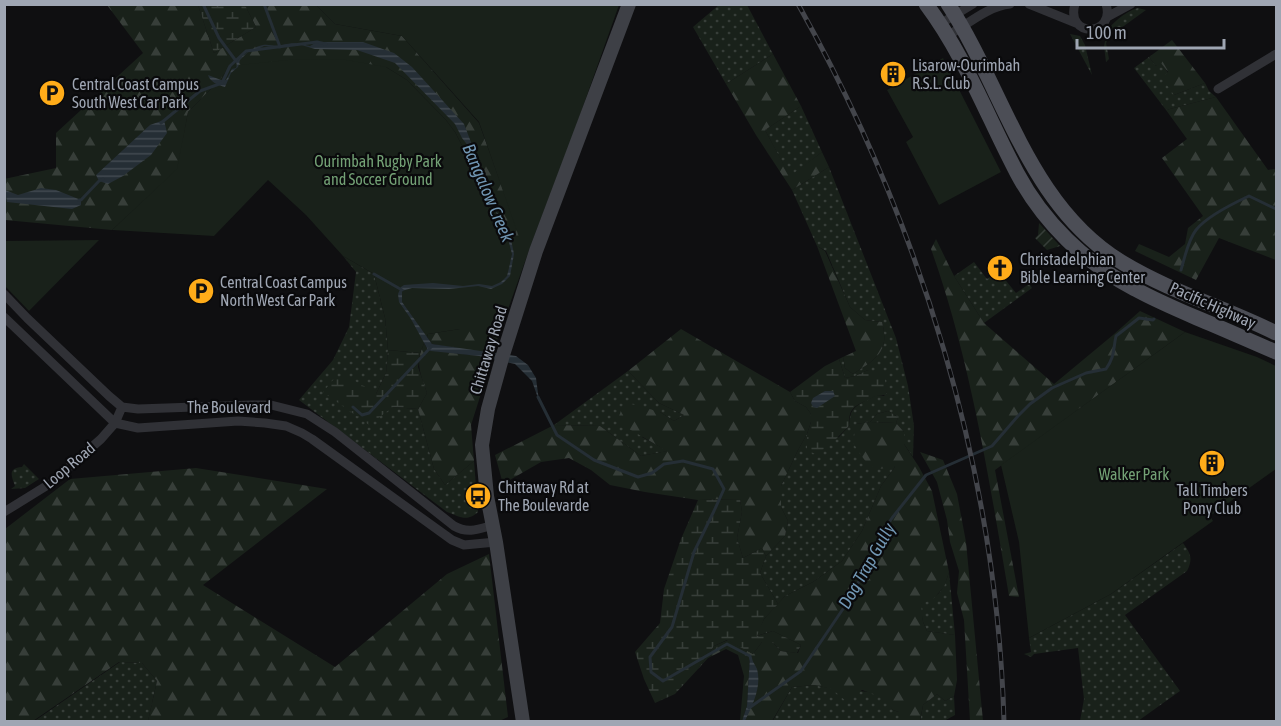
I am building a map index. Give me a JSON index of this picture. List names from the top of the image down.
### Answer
{
  "streets": {
    "main road": ["Pacific Highway", "Chittaway Road"],
    "street": ["The Boulevard", "Loop Road"]
  },
  "crossings": [
    ["Chittaway Road", "The Boulevard"],
    ["The Boulevard", "Loop Road"]
  ],
  "water": ["Bangalow Creek", "Dog Trap Gully"],
  "parks": ["Ourimbah Rugby Park and Soccer Ground", "Walker Park"],
  "places": {
    "building": ["Lisarow-Ourimbah R.S.L. Club", "Tall Timbers Pony Club"],
    "parking": ["Central Coast Campus South West Car Park", "Central Coast Campus North West Car Park"],
    "church": ["Christadelphian Bible Learning Center"],
    "bus stop": ["Chittaway Rd at The Boulevarde"]
  },
  "scale_bar": "100 m"
}
